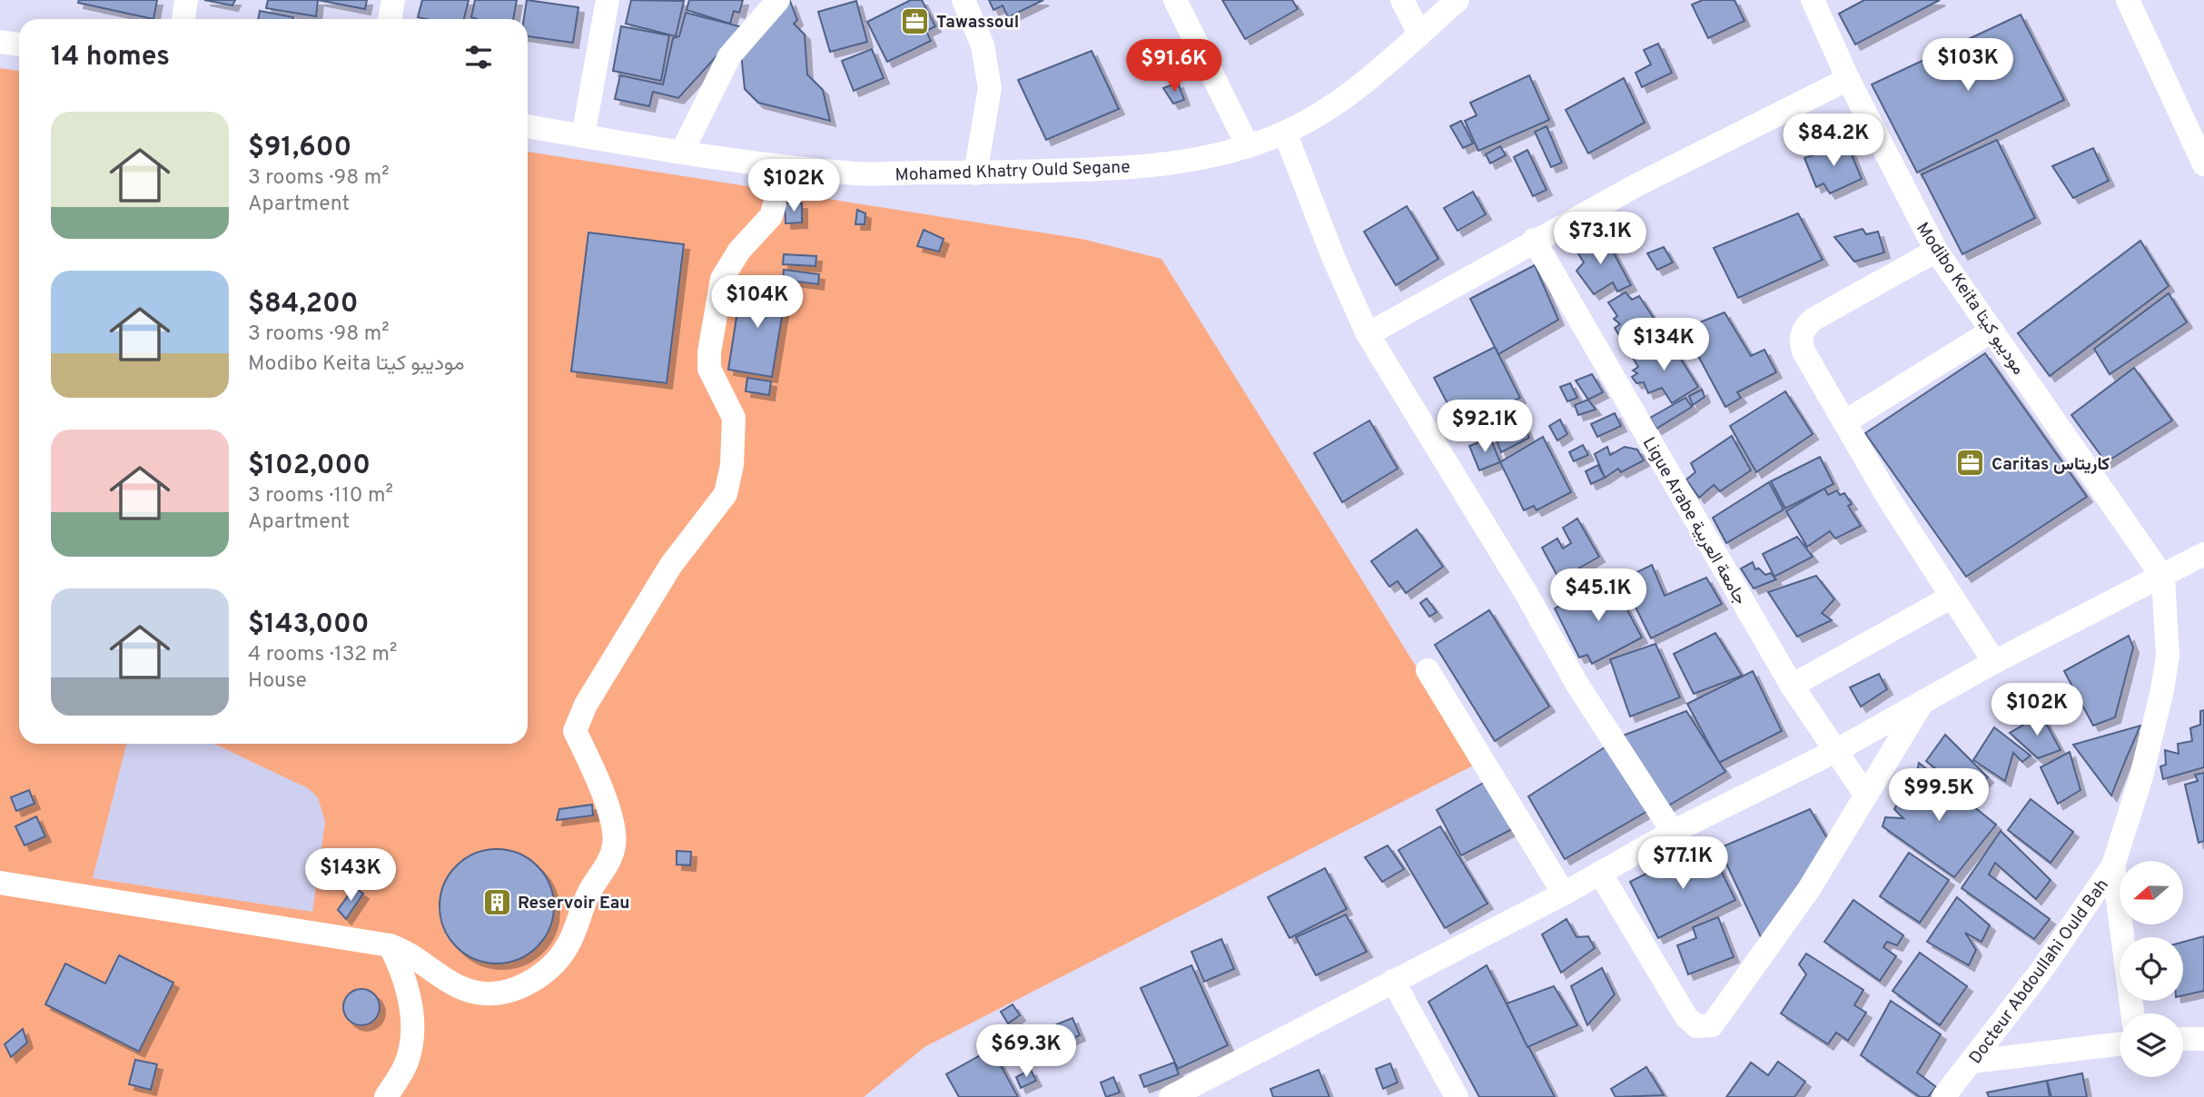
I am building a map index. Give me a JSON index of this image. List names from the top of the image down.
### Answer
{
  "streets": {
    "street": [
      "Mohamed Khatry Ould Segane",
      "Modibo Keita موديبو كيتا",
      "Ligue Arabe جامعة العربية",
      "Docteur Abdoullahi Ould Bah"
    ]
  },
  "crossings": [
    ["Modibo Keita موديبو كيتا", "Docteur Abdoullahi Ould Bah"]
  ],
  "places": {
    "office": ["Tawassoul", "Caritas كاريتاس"],
    "building": ["Reservoir Eau"]
  },
  "north": "left",
  "page": {
    "heading": "14 homes",
    "price": [
      "$103K",
      "$91.6K",
      "$84.2K",
      "$102K",
      "$73.1K",
      "$104K",
      "$134K",
      "$92.1K",
      "$45.1K",
      "$102K",
      "$99.5K",
      "$77.1K",
      "$143K",
      "$69.3K"
    ],
    "list": [
      {
        "name": "$91,600",
        "note": "3 rooms · 98 m² · Apartment"
      },
      {
        "name": "$84,200",
        "note": "3 rooms · 98 m² · Modibo Keita موديبو كيتا"
      },
      {
        "name": "$102,000",
        "note": "3 rooms · 110 m² · Apartment"
      },
      {
        "name": "$143,000",
        "note": "4 rooms · 132 m² · House"
      }
    ]
  }
}
